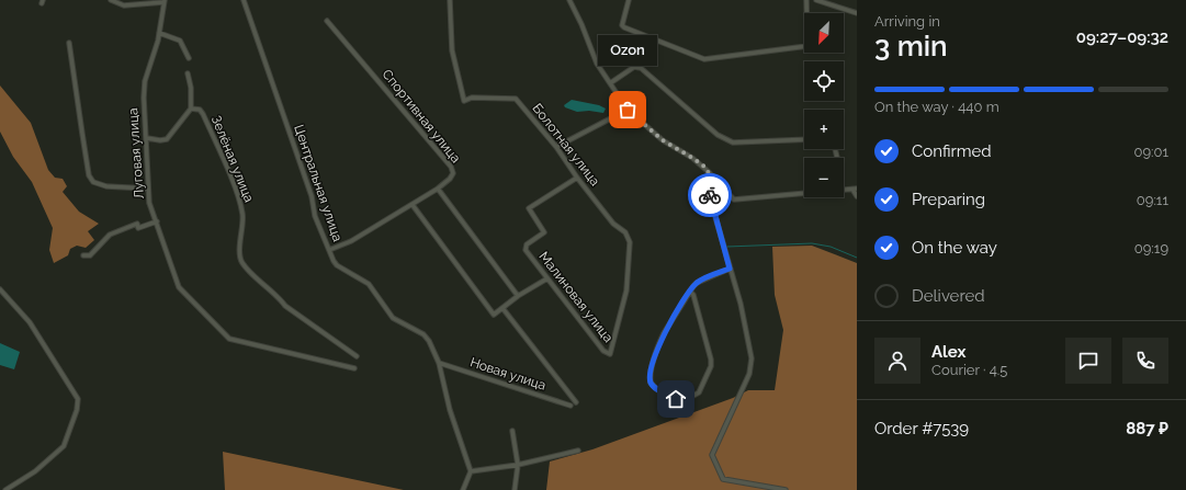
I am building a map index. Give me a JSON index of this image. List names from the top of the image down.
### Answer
{
  "streets": {
    "street": [
      "Спортивная улица",
      "Болотная улица",
      "Луговая улица",
      "Зелёная улица",
      "Центральная улица",
      "Малиновая улица",
      "Новая улица"
    ]
  },
  "crossings": [
    ["Спортивная улица", "Центральная улица"],
    ["Болотная улица", "Малиновая улица"],
    ["Центральная улица", "Новая улица"]
  ],
  "places": ["Ozon"],
  "north": "bottom left",
  "page": {
    "heading": ["3 min", "Arriving in", "09:27–09:32"],
    "panel": [
      "Alex",
      "Courier · 4.5",
      "Order #7539",
      "887 ₽"
    ],
    "map_buttons": ["+", "−"],
    "bubble": "Ozon",
    "bar": "On the way · 440 m",
    "list": [
      ["Confirmed", "09:01"],
      ["Preparing", "09:11"],
      ["On the way", "09:19"],
      "Delivered"
    ]
  }
}
